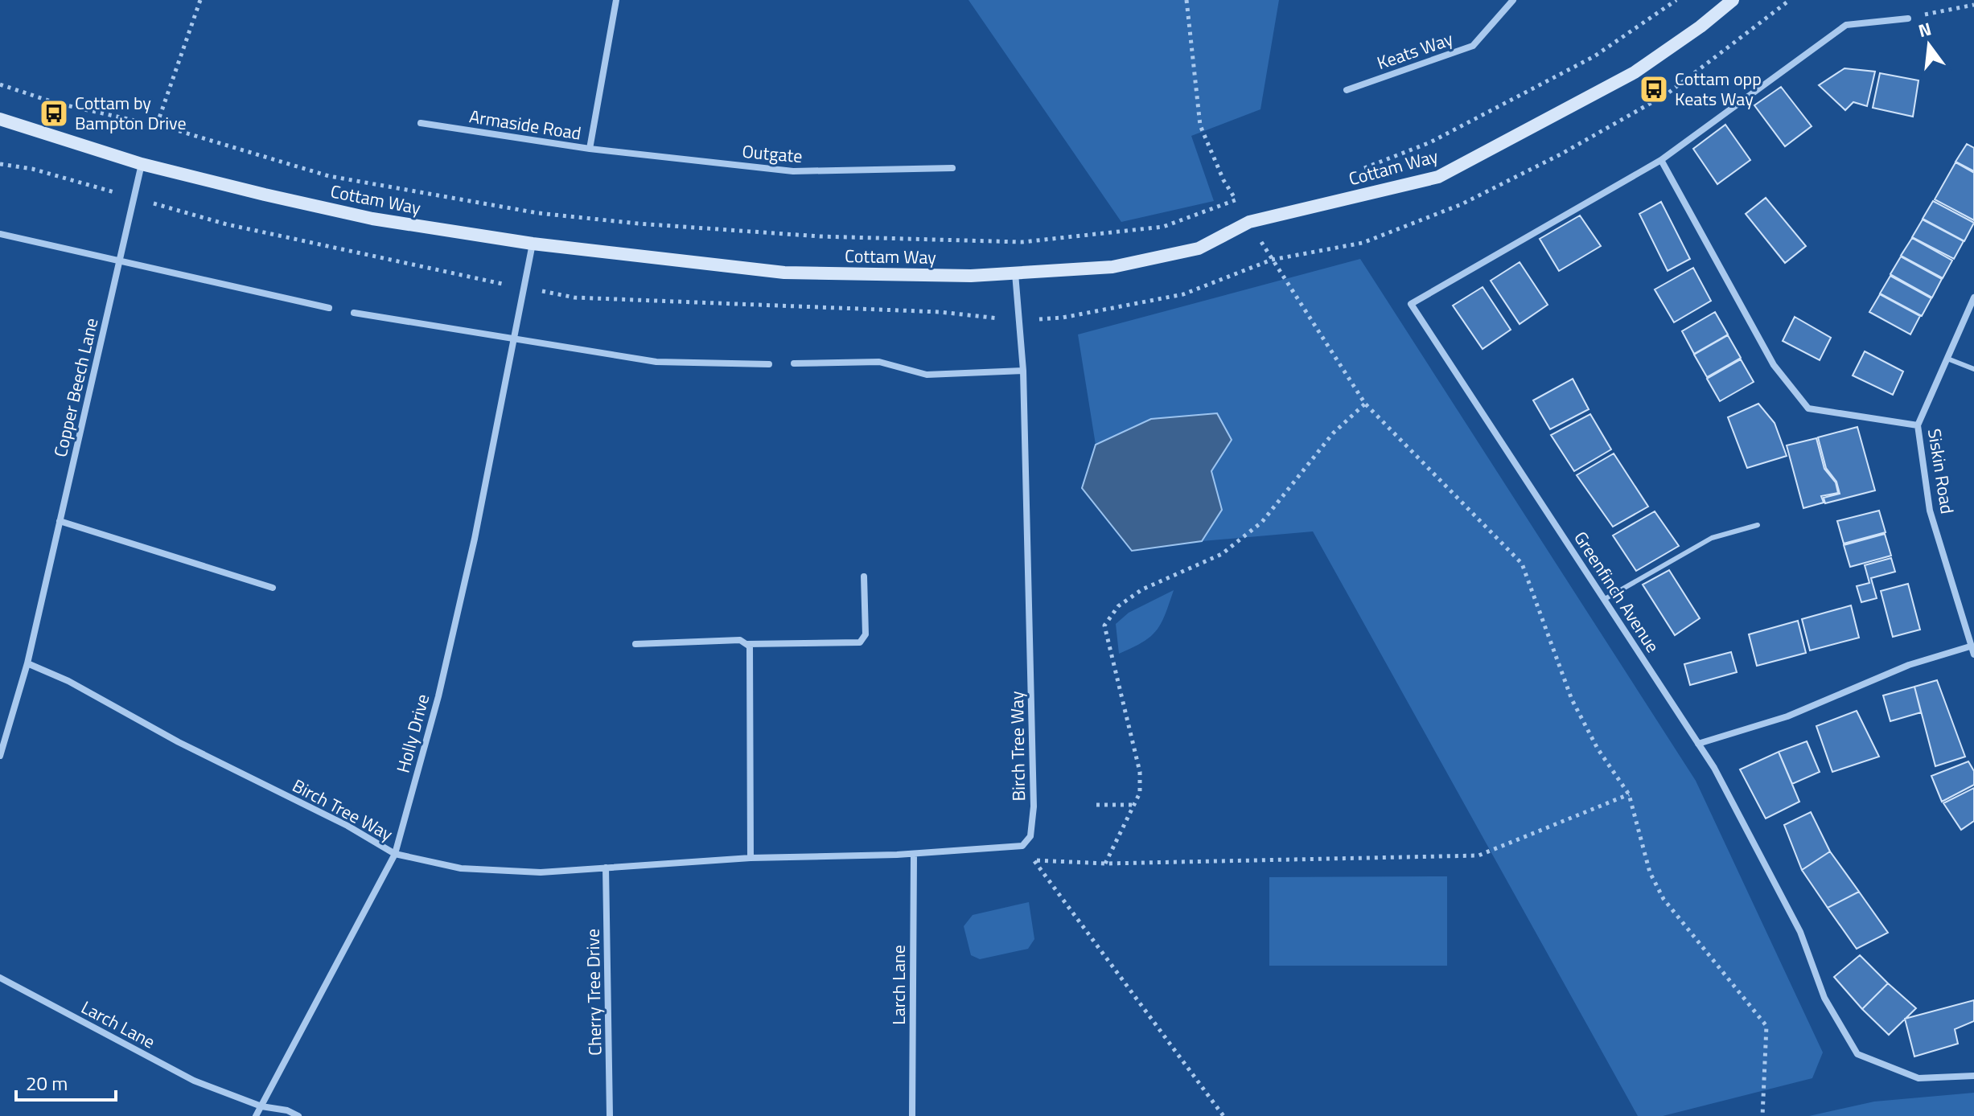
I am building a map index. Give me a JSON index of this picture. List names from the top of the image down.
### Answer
{
  "streets": {
    "main road": ["Cottam Way"],
    "street": [
      "Keats Way",
      "Armaside Road",
      "Outgate",
      "Copper Beech Lane",
      "Siskin Road",
      "Greenfinch Avenue",
      "Holly Drive",
      "Birch Tree Way",
      "Larch Lane",
      "Cherry Tree Drive"
    ]
  },
  "crossings": [
    ["Armaside Road", "Outgate"],
    ["Cottam Way", "Copper Beech Lane"],
    ["Cottam Way", "Holly Drive"],
    ["Cottam Way", "Birch Tree Way"],
    ["Copper Beech Lane", "Birch Tree Way"],
    ["Holly Drive", "Birch Tree Way"],
    ["Holly Drive", "Larch Lane"],
    ["Birch Tree Way", "Larch Lane"],
    ["Birch Tree Way", "Cherry Tree Drive"]
  ],
  "places": {
    "bus stop": ["Cottam opp Keats Way", "Cottam by Bampton Drive"]
  },
  "scale_bar": "20 m",
  "north": "top"
}
